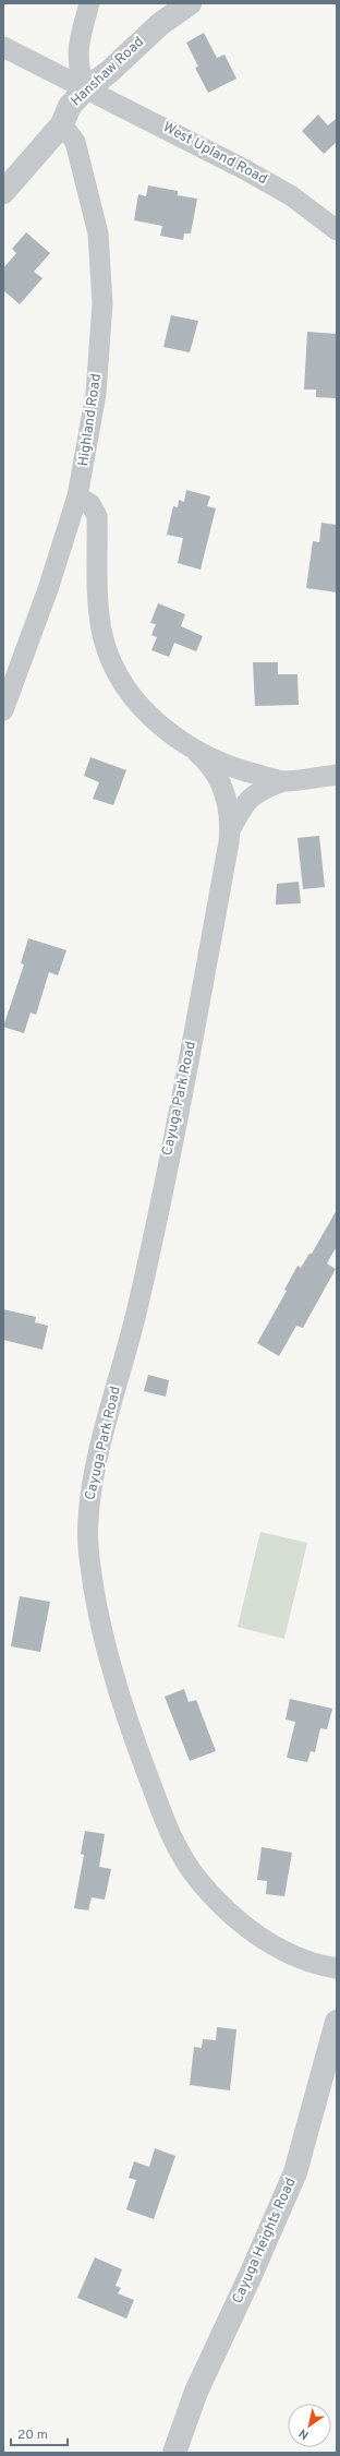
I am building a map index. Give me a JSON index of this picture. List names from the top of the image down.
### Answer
{
  "streets": {
    "street": [
      "Hanshaw Road",
      "West Upland Road",
      "Highland Road",
      "Cayuga Park Road",
      "Cayuga Heights Road"
    ]
  },
  "crossings": [
    ["Hanshaw Road", "West Upland Road"],
    ["Hanshaw Road", "Highland Road"]
  ],
  "scale_bar": "20 m",
  "north": "bottom left"
}
